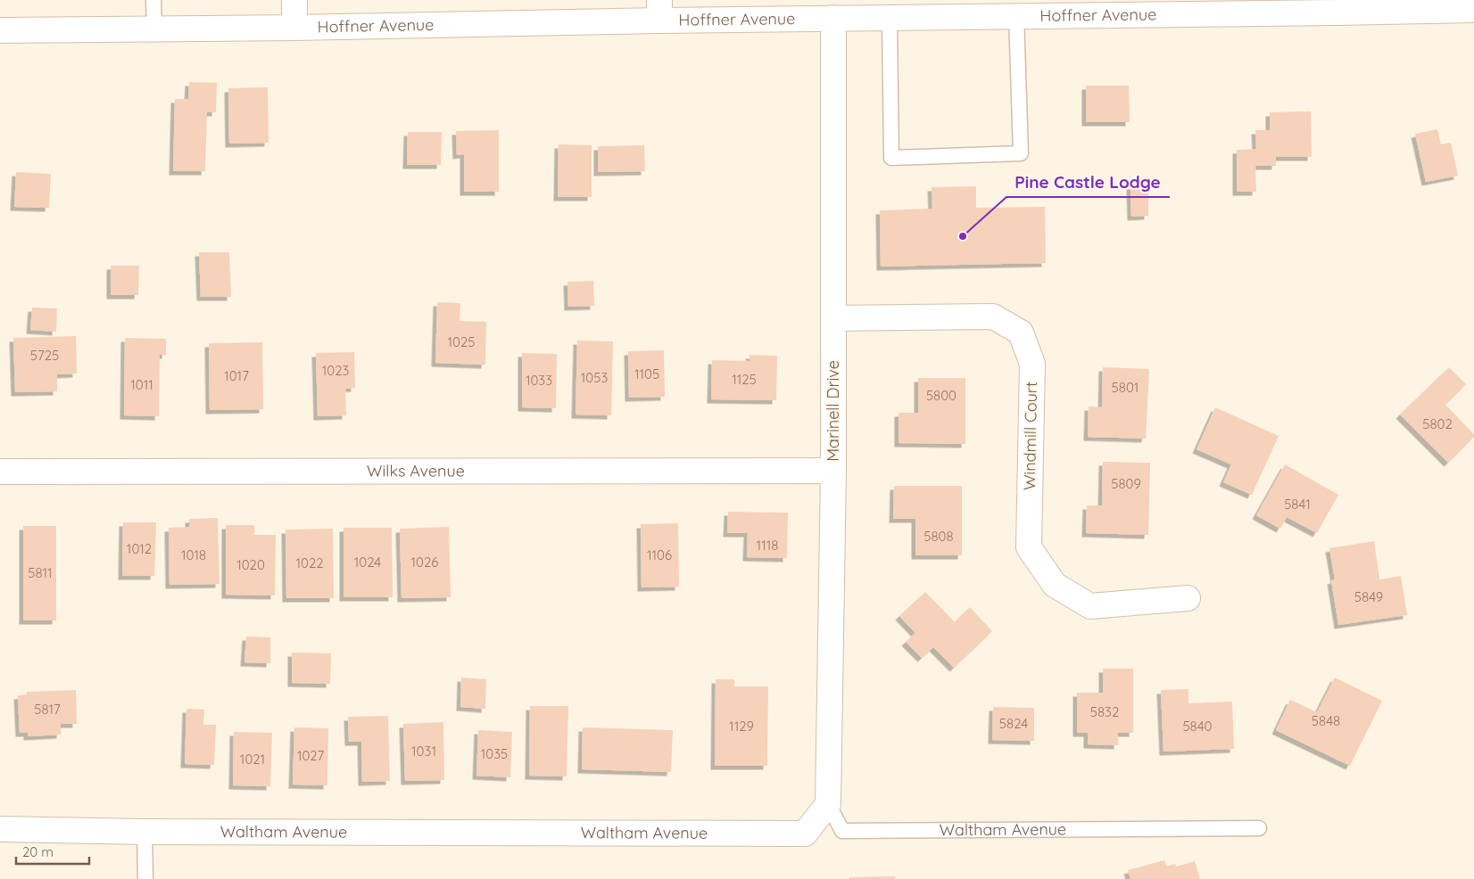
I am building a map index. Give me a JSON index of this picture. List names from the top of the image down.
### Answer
{
  "streets": {
    "street": [
      "Hoffner Avenue",
      "Marinell Drive",
      "Windmill Court",
      "Wilks Avenue",
      "Waltham Avenue"
    ]
  },
  "crossings": [
    ["Hoffner Avenue", "Marinell Drive"],
    ["Marinell Drive", "Windmill Court"],
    ["Marinell Drive", "Wilks Avenue"],
    ["Marinell Drive", "Waltham Avenue"]
  ],
  "places": ["Pine Castle Lodge"],
  "house_numbers": [
    "1025",
    "5725",
    "1023",
    "1105",
    "1017",
    "1053",
    "1125",
    "1033",
    "1011",
    "5801",
    "5800",
    "5802",
    "5809",
    "5841",
    "5808",
    "1118",
    "1012",
    "1018",
    "1106",
    "1024",
    "1026",
    "1022",
    "1020",
    "5811",
    "5849",
    "5817",
    "5832",
    "5848",
    "5824",
    "1129",
    "5840",
    "1031",
    "1035",
    "1027",
    "1021"
  ],
  "scale_bar": "20 m"
}
